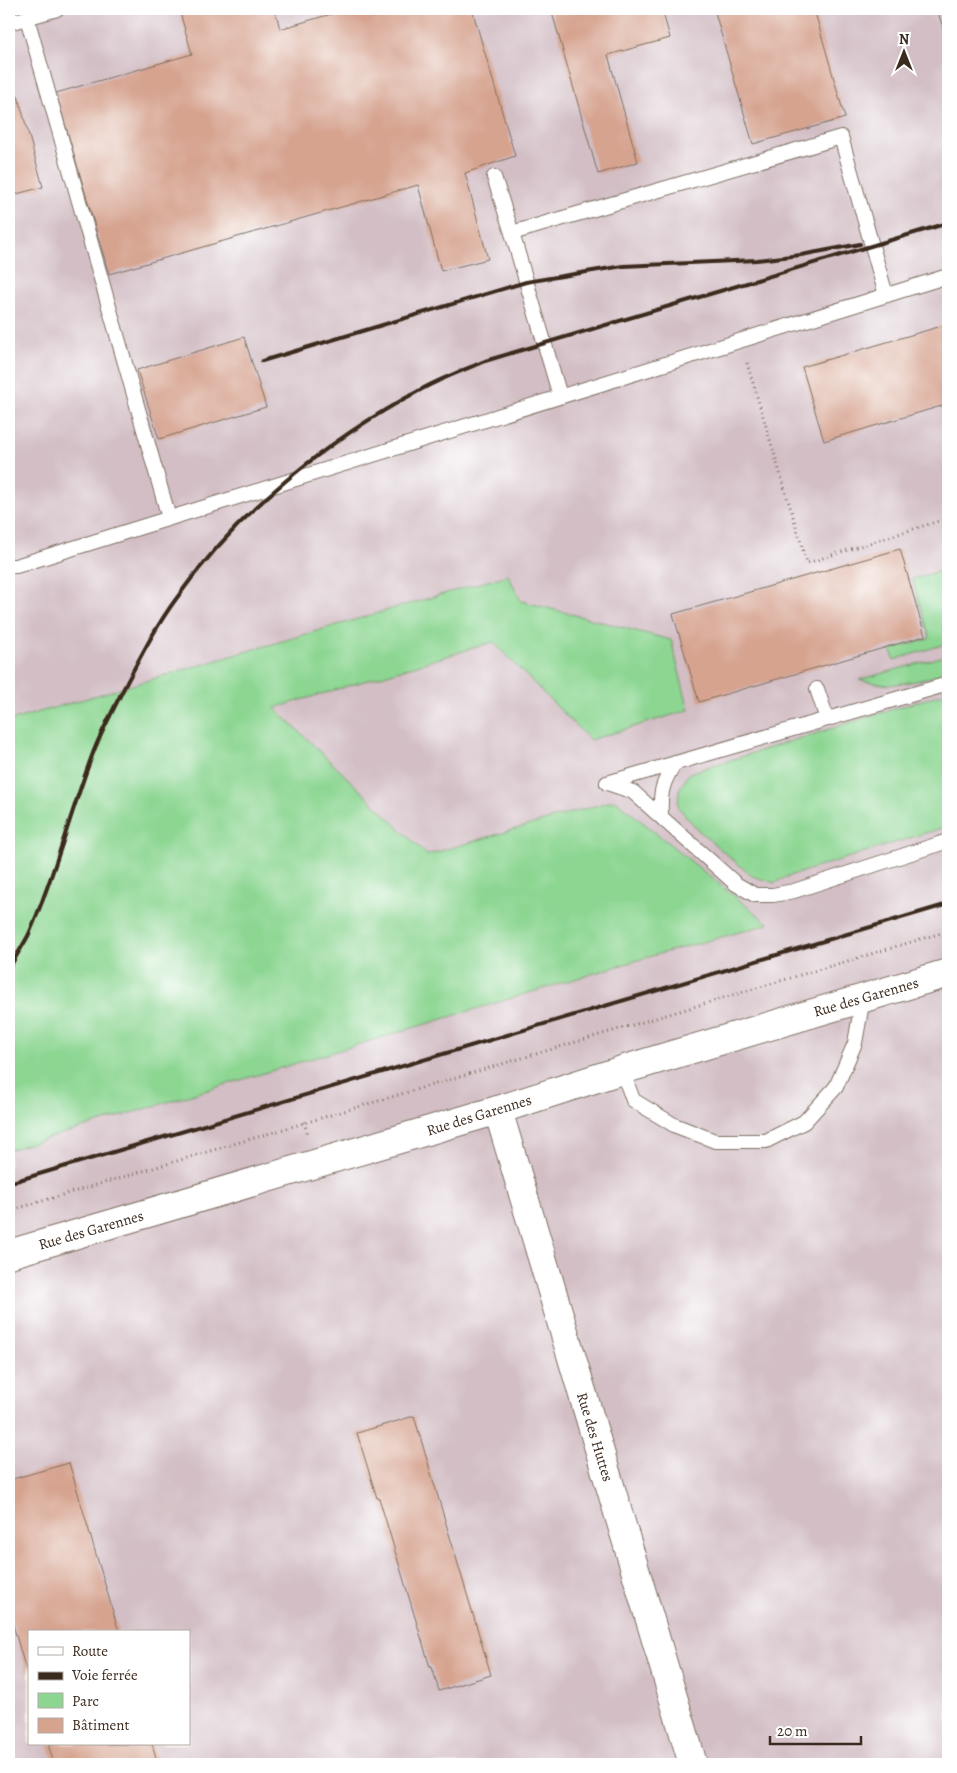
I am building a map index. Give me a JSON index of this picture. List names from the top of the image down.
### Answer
{
  "streets": {
    "street": ["Rue des Garennes", "Rue des Huttes"]
  },
  "crossings": [
    ["Rue des Garennes", "Rue des Huttes"]
  ],
  "legend": [
    "Route",
    "Voie ferrée",
    "Parc",
    "Bâtiment"
  ],
  "scale_bar": "20 m",
  "north": "top"
}
